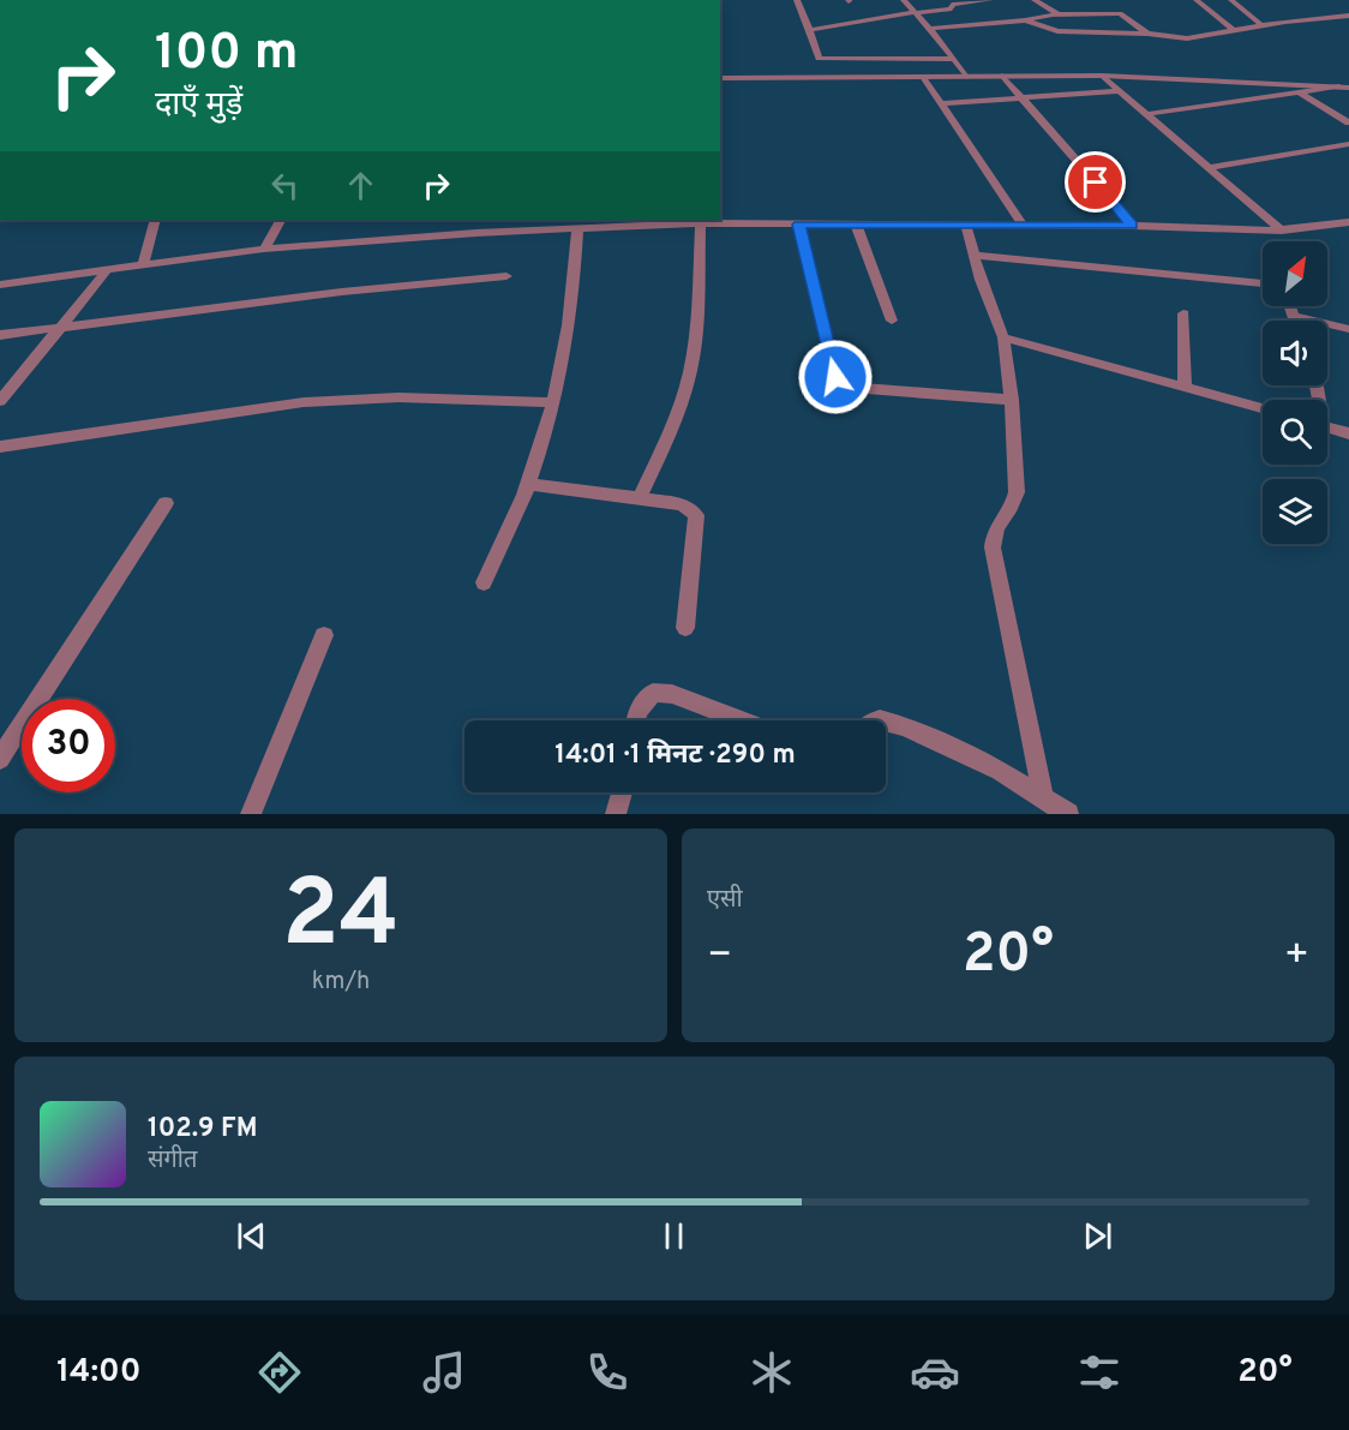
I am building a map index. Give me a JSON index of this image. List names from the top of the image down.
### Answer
{
  "north": "top right",
  "page": {
    "turn": ["100 m", "दाएँ मुड़ें"],
    "limit": "30",
    "trip": "14:01 · 1 मिनट · 290 m",
    "tile": [
      ["24", "km/h"],
      "एसी"
    ],
    "heat": ["−", "20°", "+"],
    "song": ["102.9 FM", "संगीत"],
    "tabs": ["14:00", "20°"]
  }
}
